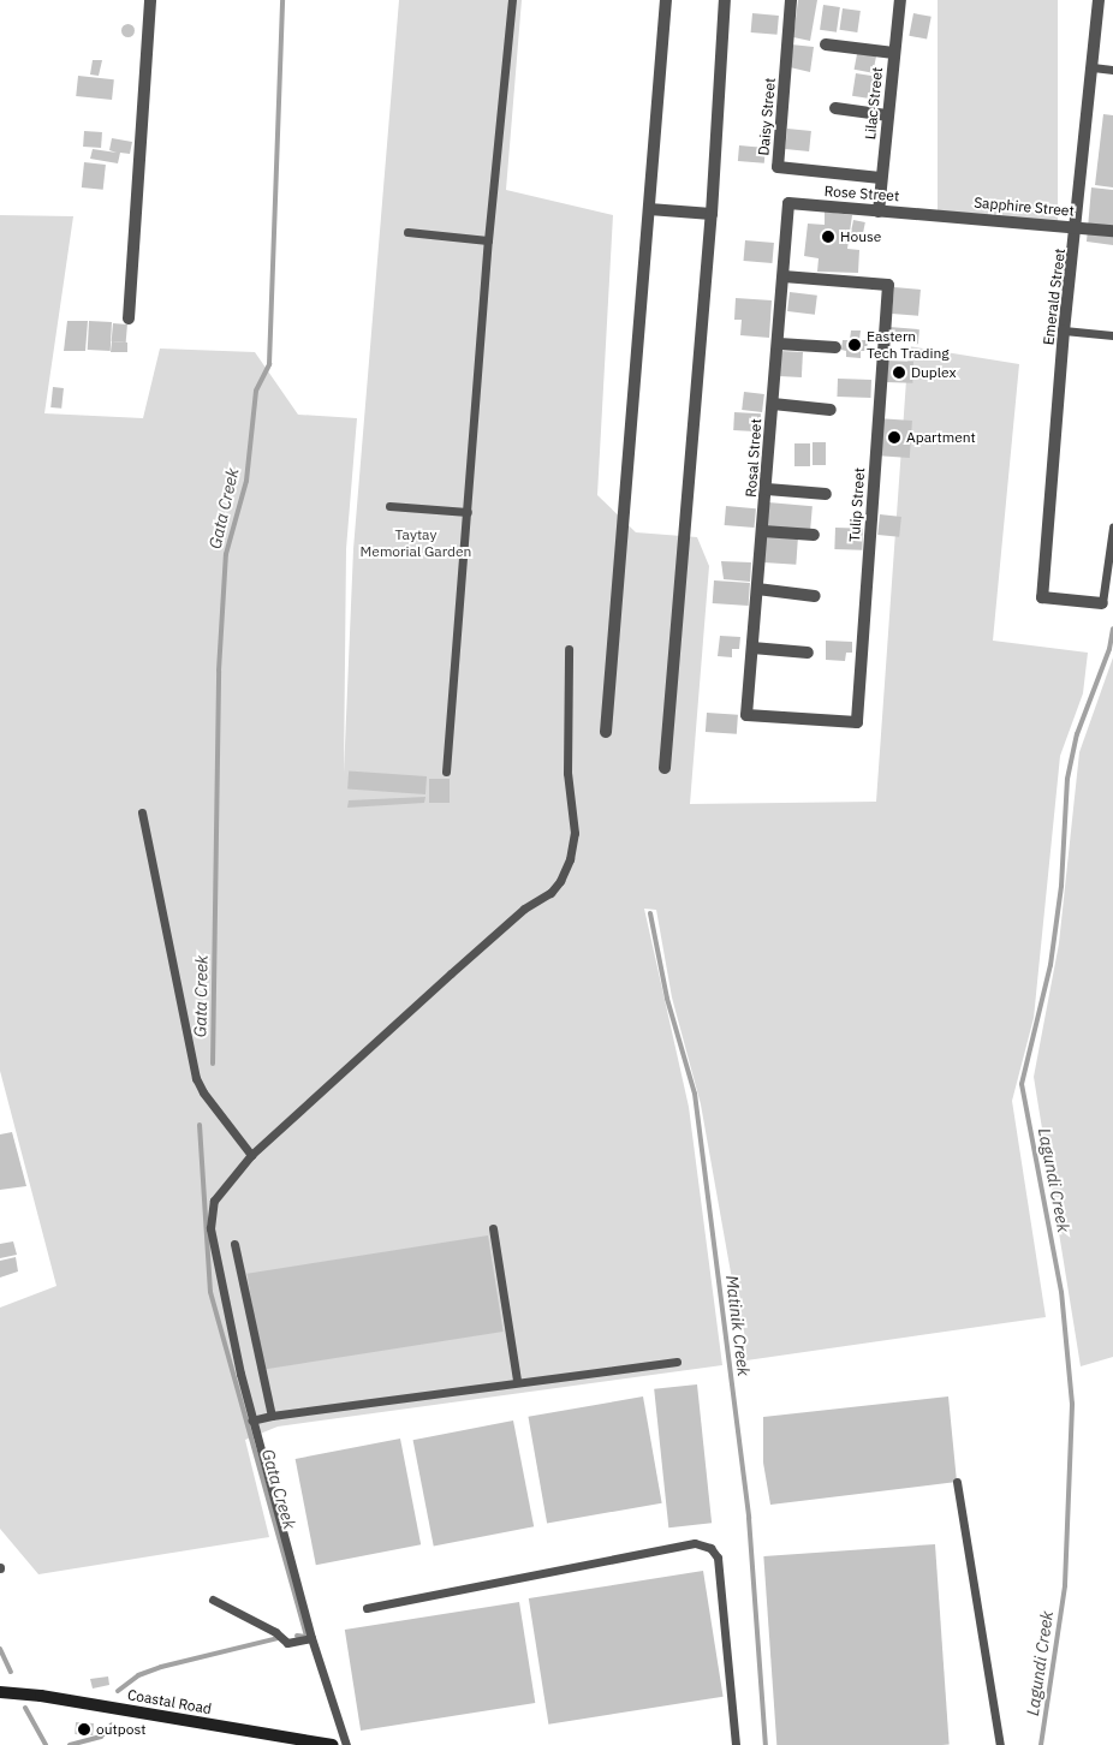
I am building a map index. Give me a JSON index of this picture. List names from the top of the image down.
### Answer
{
  "streets": {
    "main road": ["Coastal Road"],
    "street": [
      "Lilac Street",
      "Daisy Street",
      "Rose Street",
      "Sapphire Street",
      "Emerald Street",
      "Rosal Street",
      "Tulip Street"
    ]
  },
  "crossings": [
    ["Lilac Street", "Daisy Street"],
    ["Lilac Street", "Rose Street"],
    ["Rose Street", "Sapphire Street"],
    ["Rose Street", "Rosal Street"],
    ["Sapphire Street", "Emerald Street"],
    ["Rosal Street", "Tulip Street"]
  ],
  "water": ["Gata Creek", "Lagundi Creek", "Matinik Creek"],
  "parks": ["Taytay Memorial Garden"],
  "places": [
    "House",
    "Eastern Tech Trading",
    "Duplex",
    "Apartment",
    "outpost"
  ]
}
